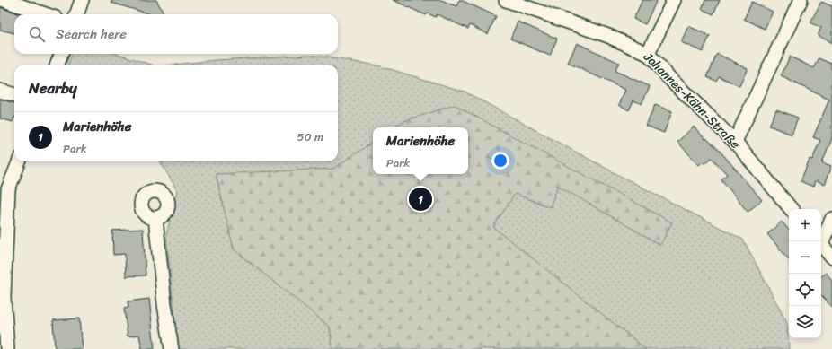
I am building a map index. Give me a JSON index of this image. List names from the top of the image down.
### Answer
{
  "streets": {
    "street": ["Johannes-Kähn-Straße"]
  },
  "page": {
    "search": "Search here",
    "heading": "Nearby",
    "list": [
      {
        "mark": "1",
        "name": "Marienhöhe",
        "note": "Park",
        "value": "50 m"
      }
    ],
    "popup": ["Marienhöhe", "Park"],
    "pins": "1",
    "map_buttons": ["+", "−"]
  }
}
